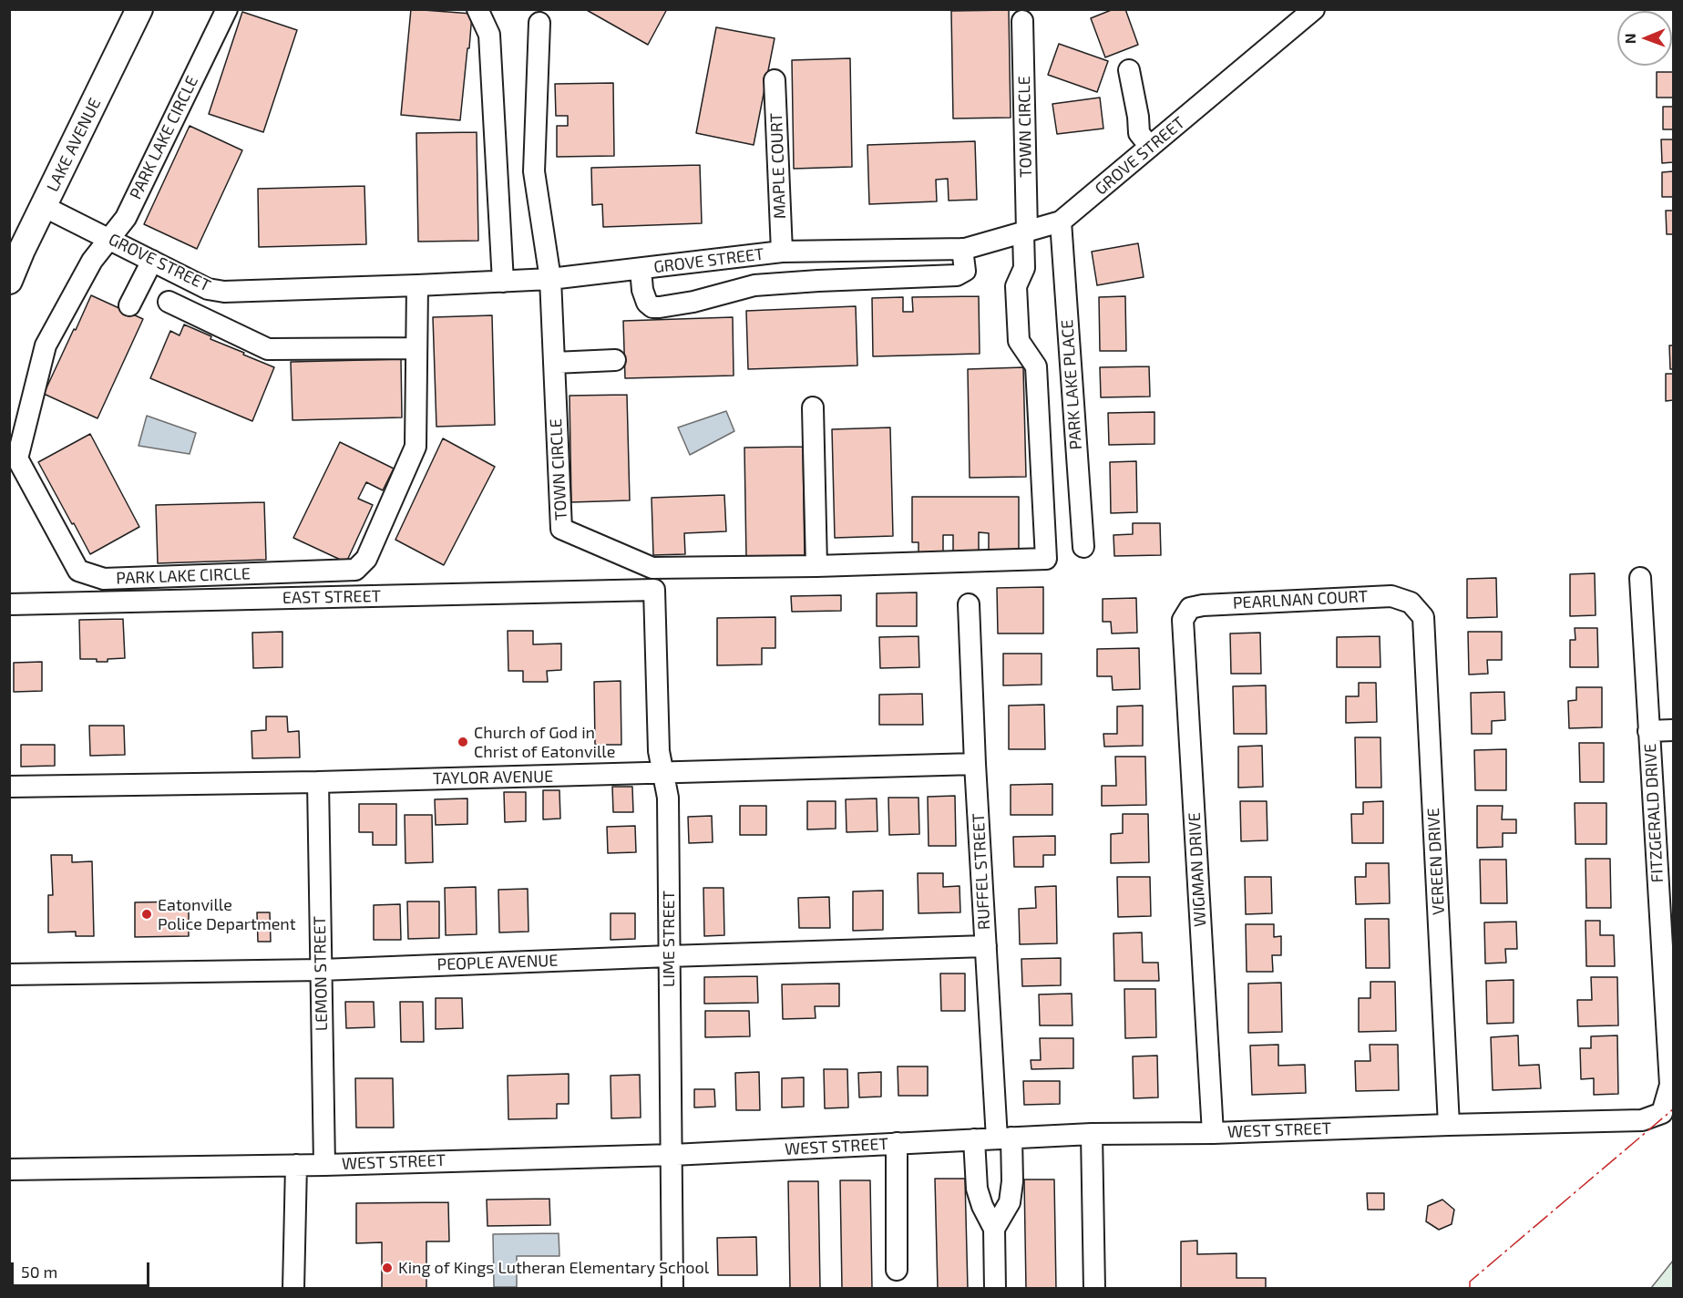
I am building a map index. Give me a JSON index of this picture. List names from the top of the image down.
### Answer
{
  "streets": {
    "main road": ["LAKE AVENUE"],
    "street": [
      "TOWN CIRCLE",
      "PARK LAKE CIRCLE",
      "GROVE STREET",
      "MAPLE COURT",
      "PARK LAKE PLACE",
      "EAST STREET",
      "PEARLNAN COURT",
      "TAYLOR AVENUE",
      "FITZGERALD DRIVE",
      "VEREEN DRIVE",
      "WIGMAN DRIVE",
      "RUFFEL STREET",
      "LIME STREET",
      "PEOPLE AVENUE",
      "LEMON STREET",
      "WEST STREET"
    ]
  },
  "crossings": [
    ["TOWN CIRCLE", "GROVE STREET"],
    ["PARK LAKE CIRCLE", "GROVE STREET"],
    ["LAKE AVENUE", "GROVE STREET"],
    ["GROVE STREET", "MAPLE COURT"],
    ["GROVE STREET", "PARK LAKE PLACE"],
    ["EAST STREET", "LIME STREET"],
    ["PEARLNAN COURT", "VEREEN DRIVE"],
    ["PEARLNAN COURT", "WIGMAN DRIVE"],
    ["TAYLOR AVENUE", "RUFFEL STREET"],
    ["TAYLOR AVENUE", "LIME STREET"],
    ["TAYLOR AVENUE", "LEMON STREET"],
    ["FITZGERALD DRIVE", "WEST STREET"],
    ["VEREEN DRIVE", "WEST STREET"],
    ["WIGMAN DRIVE", "WEST STREET"],
    ["RUFFEL STREET", "PEOPLE AVENUE"],
    ["RUFFEL STREET", "WEST STREET"],
    ["LIME STREET", "PEOPLE AVENUE"],
    ["LIME STREET", "WEST STREET"],
    ["PEOPLE AVENUE", "LEMON STREET"],
    ["LEMON STREET", "WEST STREET"]
  ],
  "places": ["Church of God in Christ of Eatonville", "Eatonville Police Department", "King of Kings Lutheran Elementary School"],
  "scale_bar": "50 m",
  "north": "left"
}
